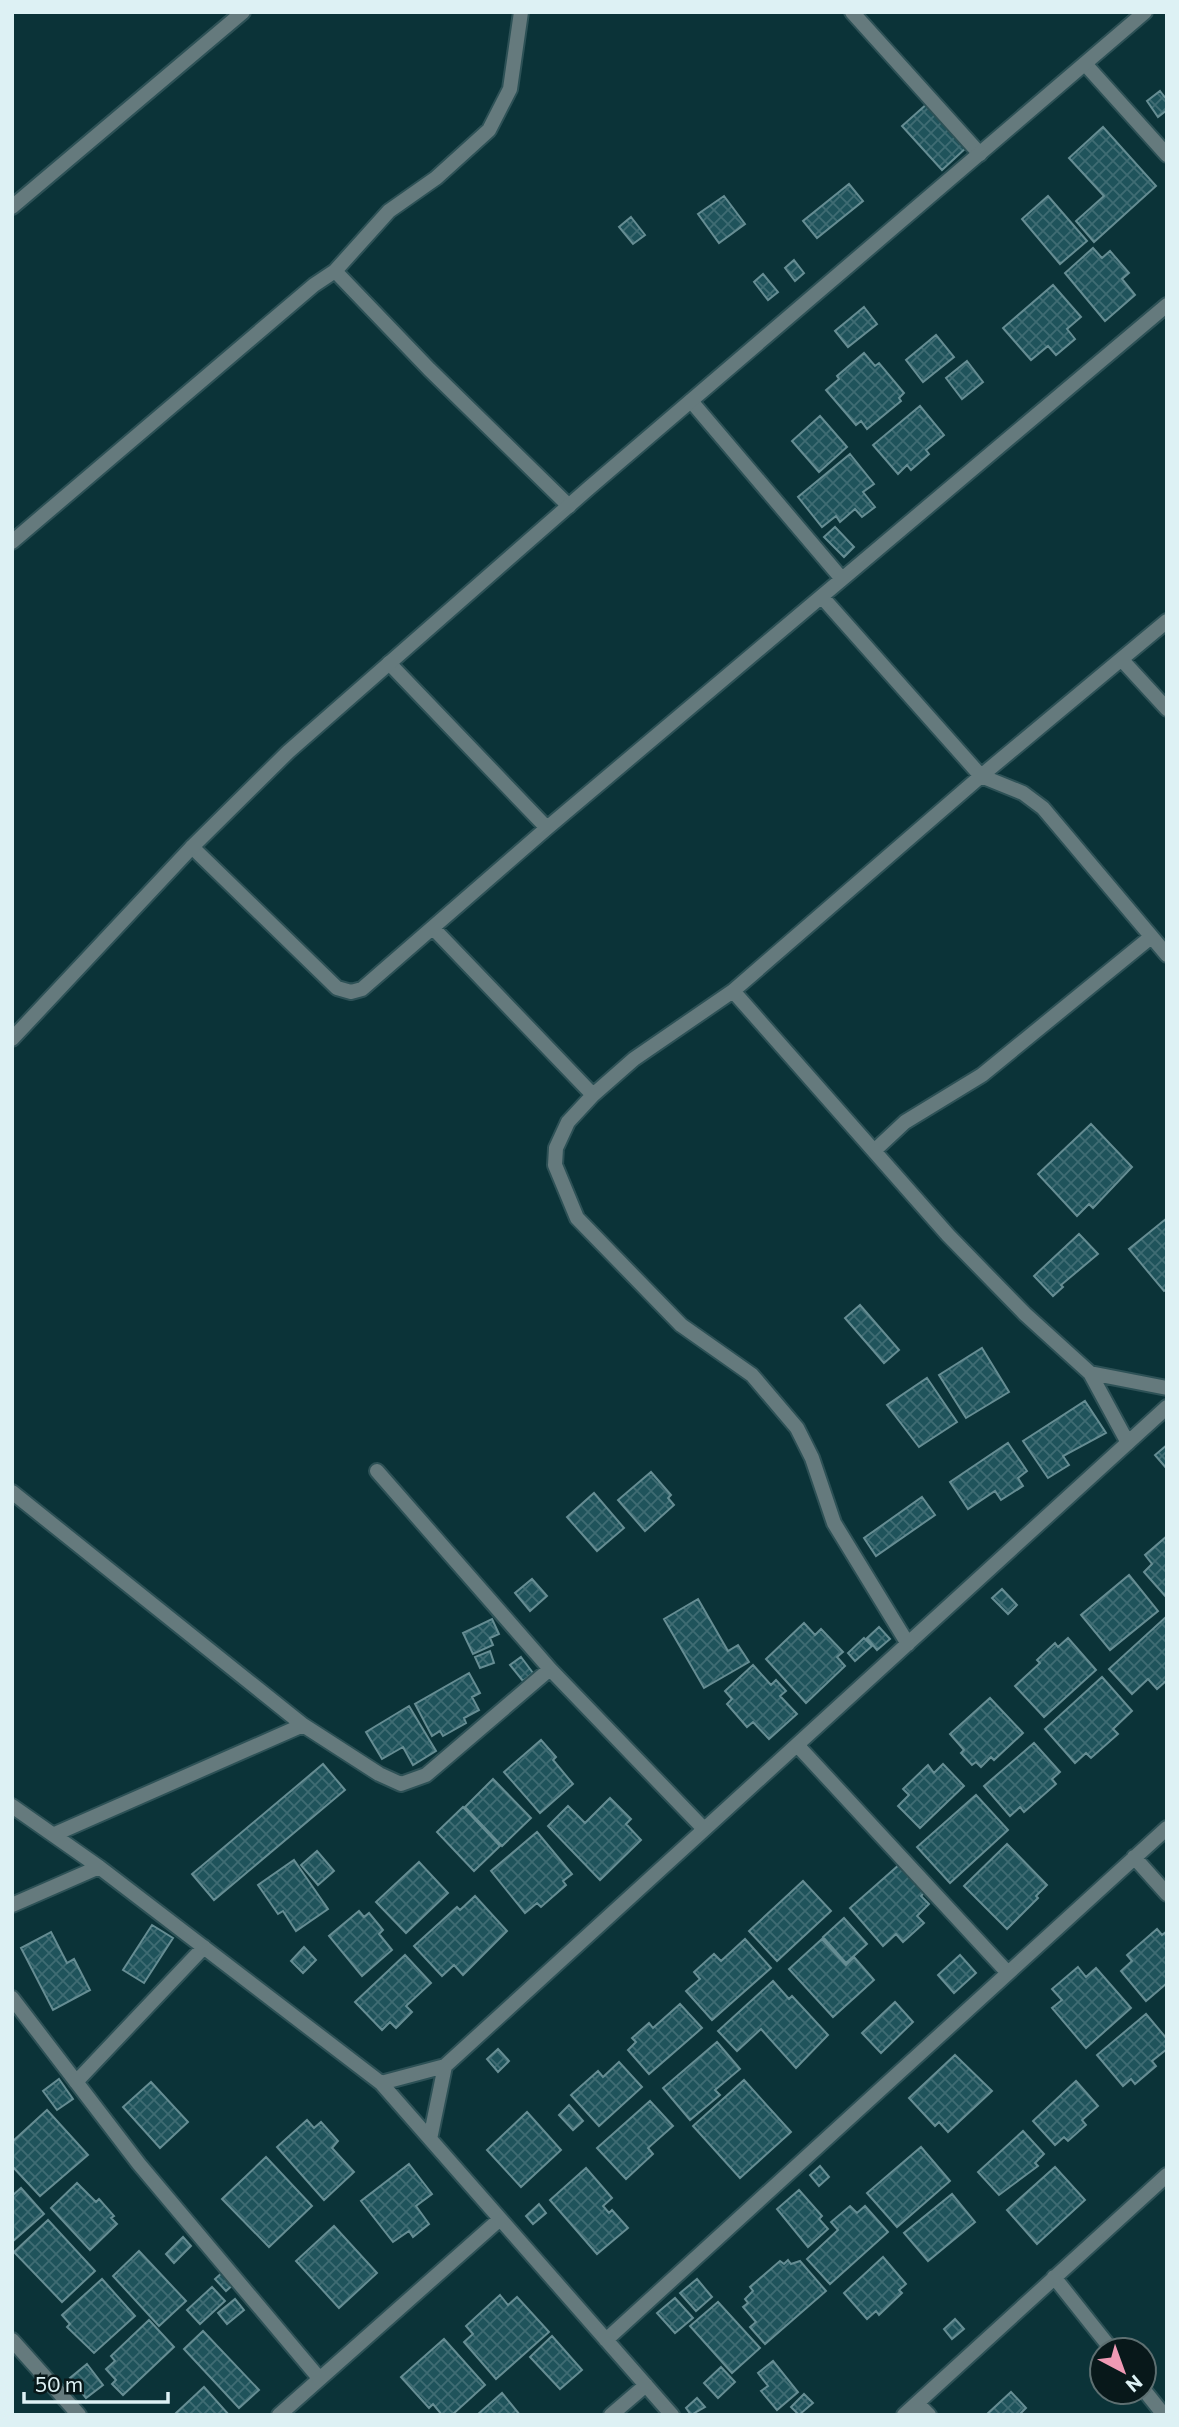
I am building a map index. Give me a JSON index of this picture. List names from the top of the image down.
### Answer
{
  "scale_bar": "50 m",
  "north": "bottom right"
}
